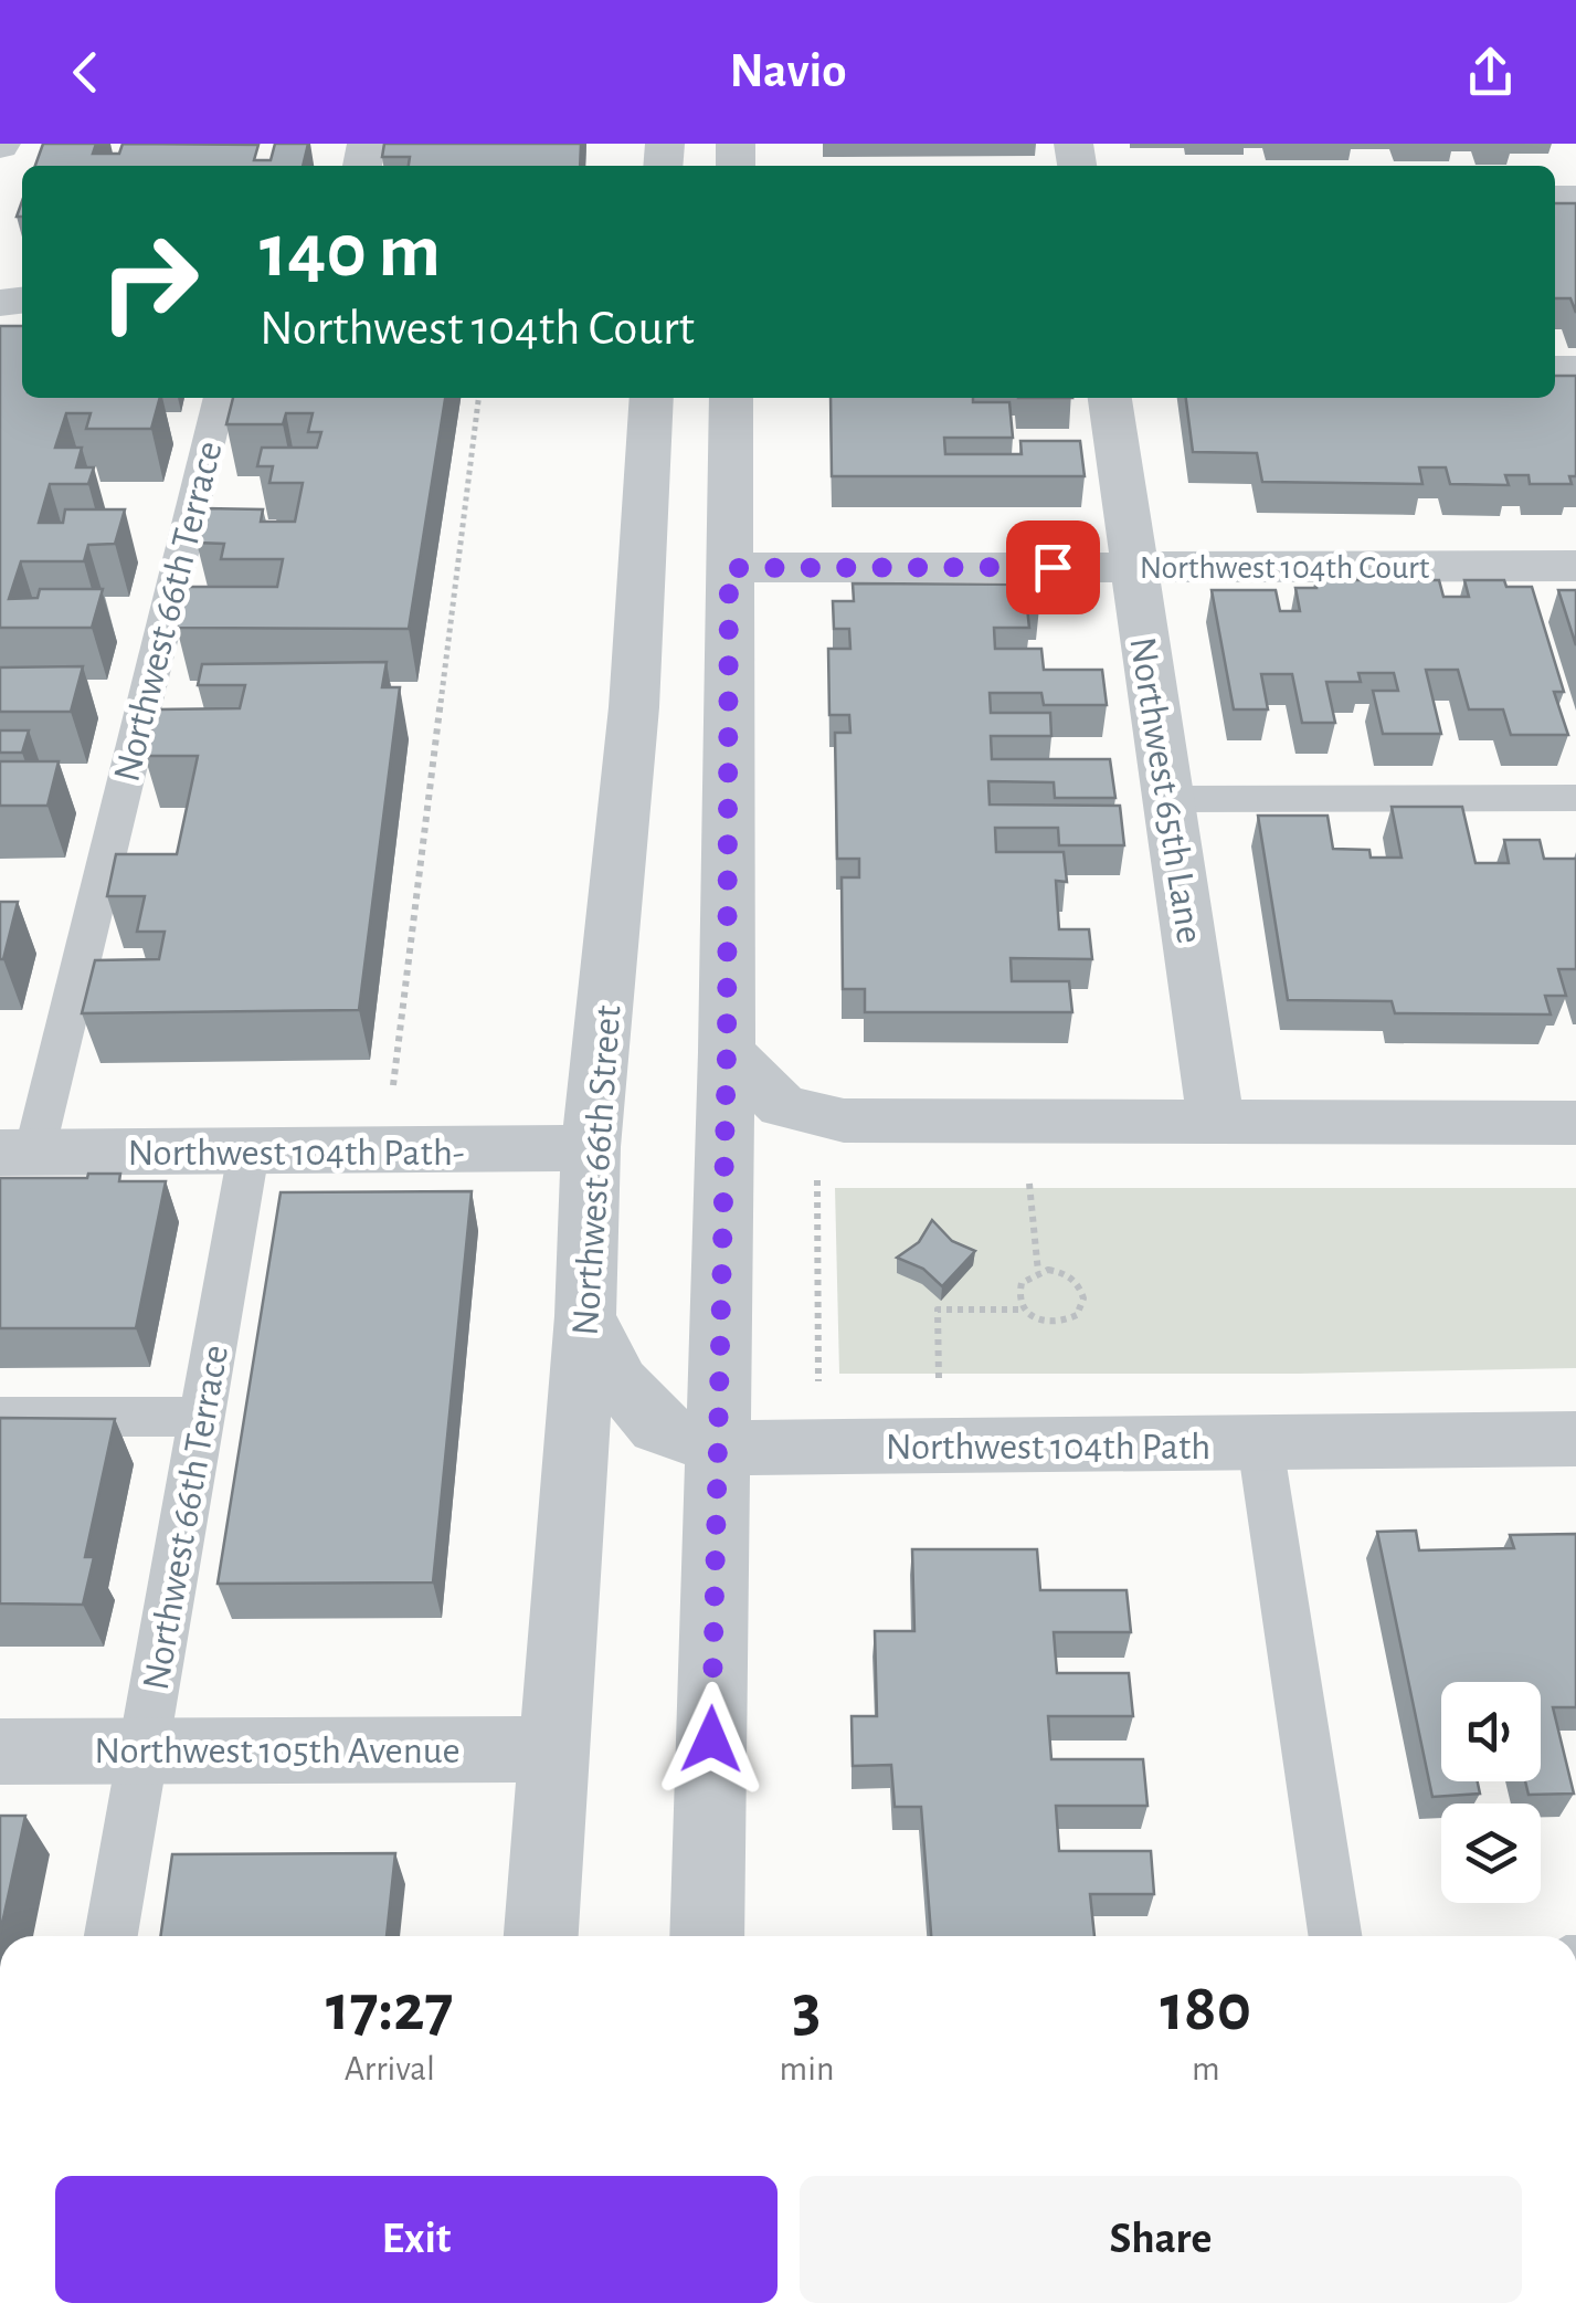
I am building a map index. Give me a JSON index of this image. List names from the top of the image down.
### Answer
{
  "streets": {
    "street": [
      "Northwest 104th Court",
      "Northwest 65th Lane",
      "Northwest 104th Path-",
      "Northwest 66th Street",
      "Northwest 104th Path",
      "Northwest 105th Avenue"
    ],
    "lane": ["Northwest 66th Terrace"]
  },
  "crossings": [
    ["Northwest 104th Court", "Northwest 65th Lane"],
    ["Northwest 66th Terrace", "Northwest 104th Path-"],
    ["Northwest 66th Terrace", "Northwest 105th Avenue"],
    ["Northwest 104th Path-", "Northwest 66th Street"],
    ["Northwest 66th Street", "Northwest 104th Path"],
    ["Northwest 66th Street", "Northwest 105th Avenue"]
  ],
  "page": {
    "header": "Navio",
    "turn": ["140 m", "Northwest 104th Court"],
    "eta": [
      "17:27",
      "Arrival",
      "3",
      "min",
      "180",
      "m"
    ],
    "buttons": ["Exit", "Share"]
  }
}
